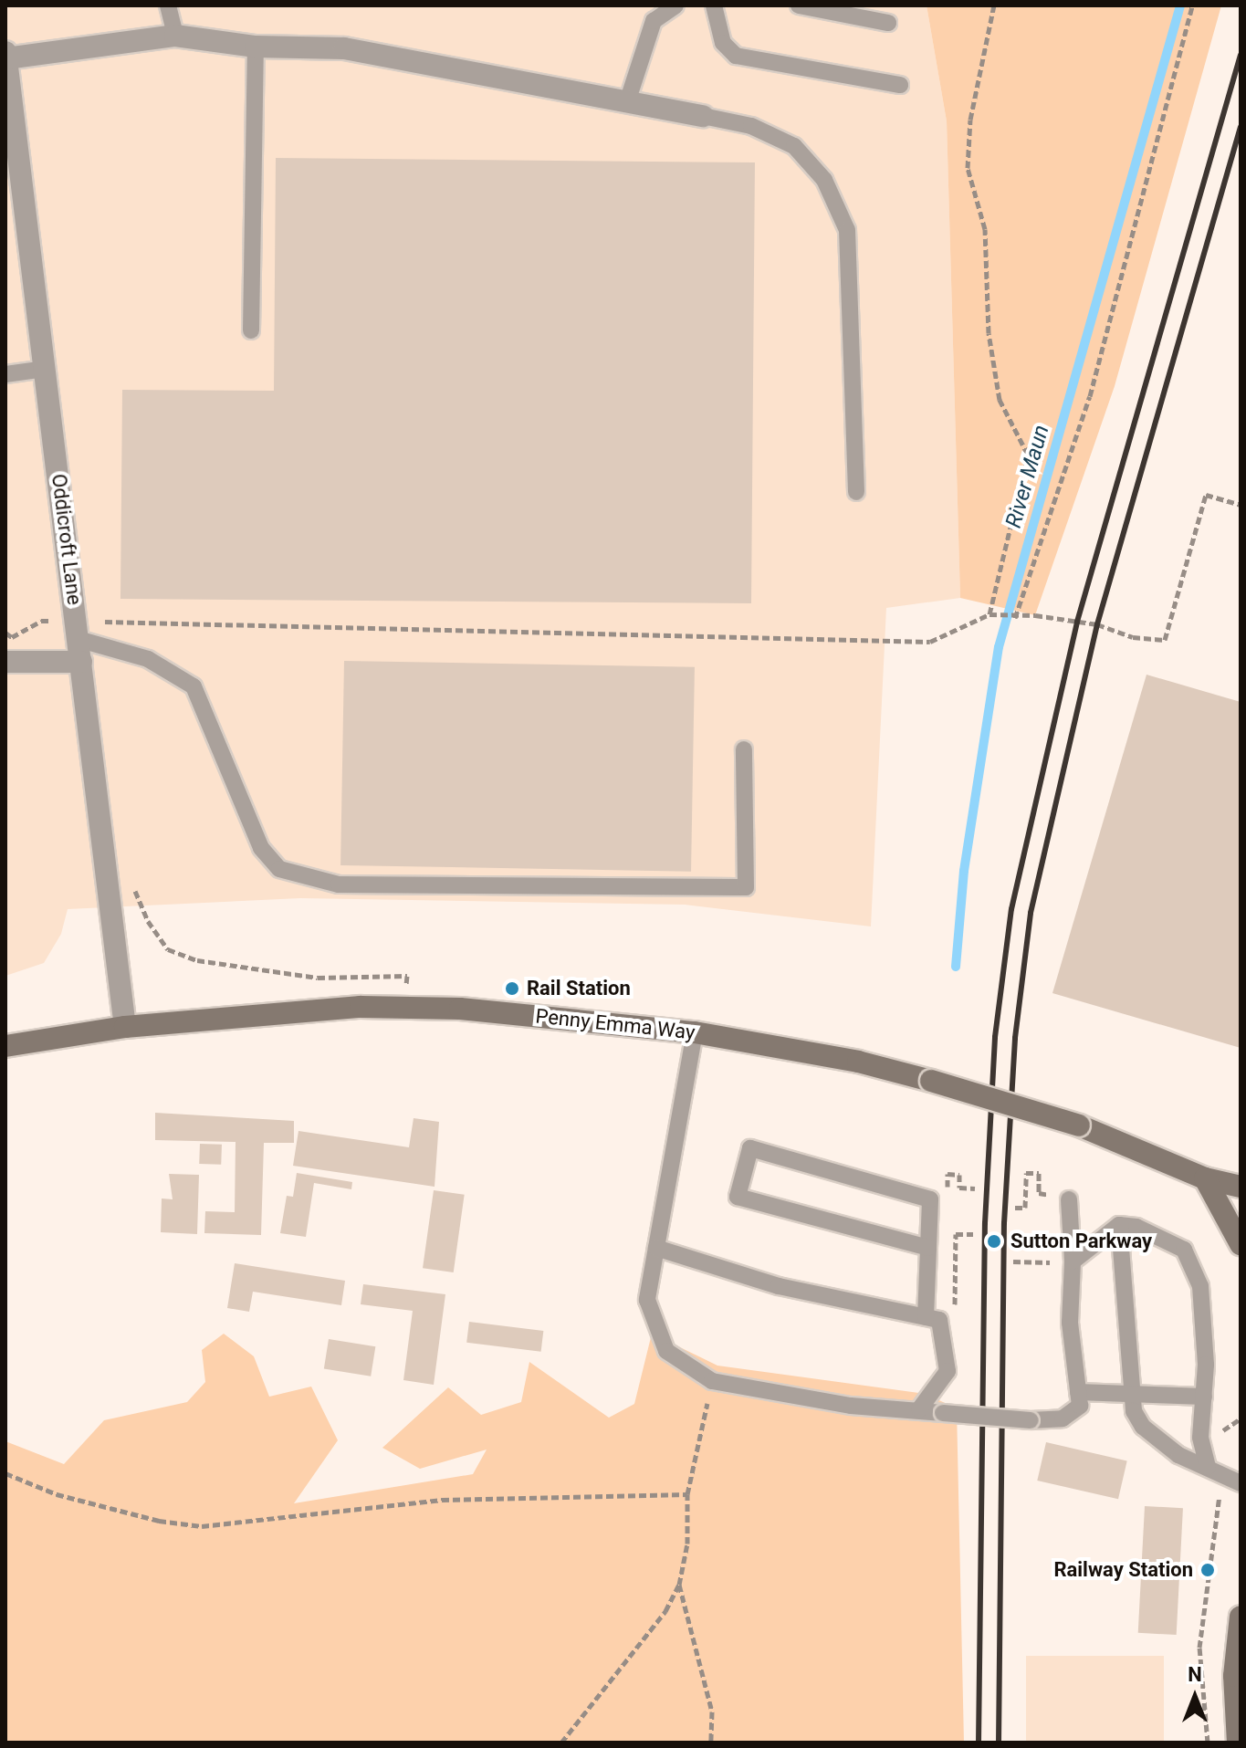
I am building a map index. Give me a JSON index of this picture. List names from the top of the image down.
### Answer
{
  "streets": {
    "main road": ["Penny Emma Way"],
    "street": ["Oddicroft Lane"]
  },
  "crossings": [
    ["Oddicroft Lane", "Penny Emma Way"]
  ],
  "water": ["River Maun"],
  "places": ["Rail Station", "Sutton Parkway", "Railway Station"],
  "north": "top"
}
